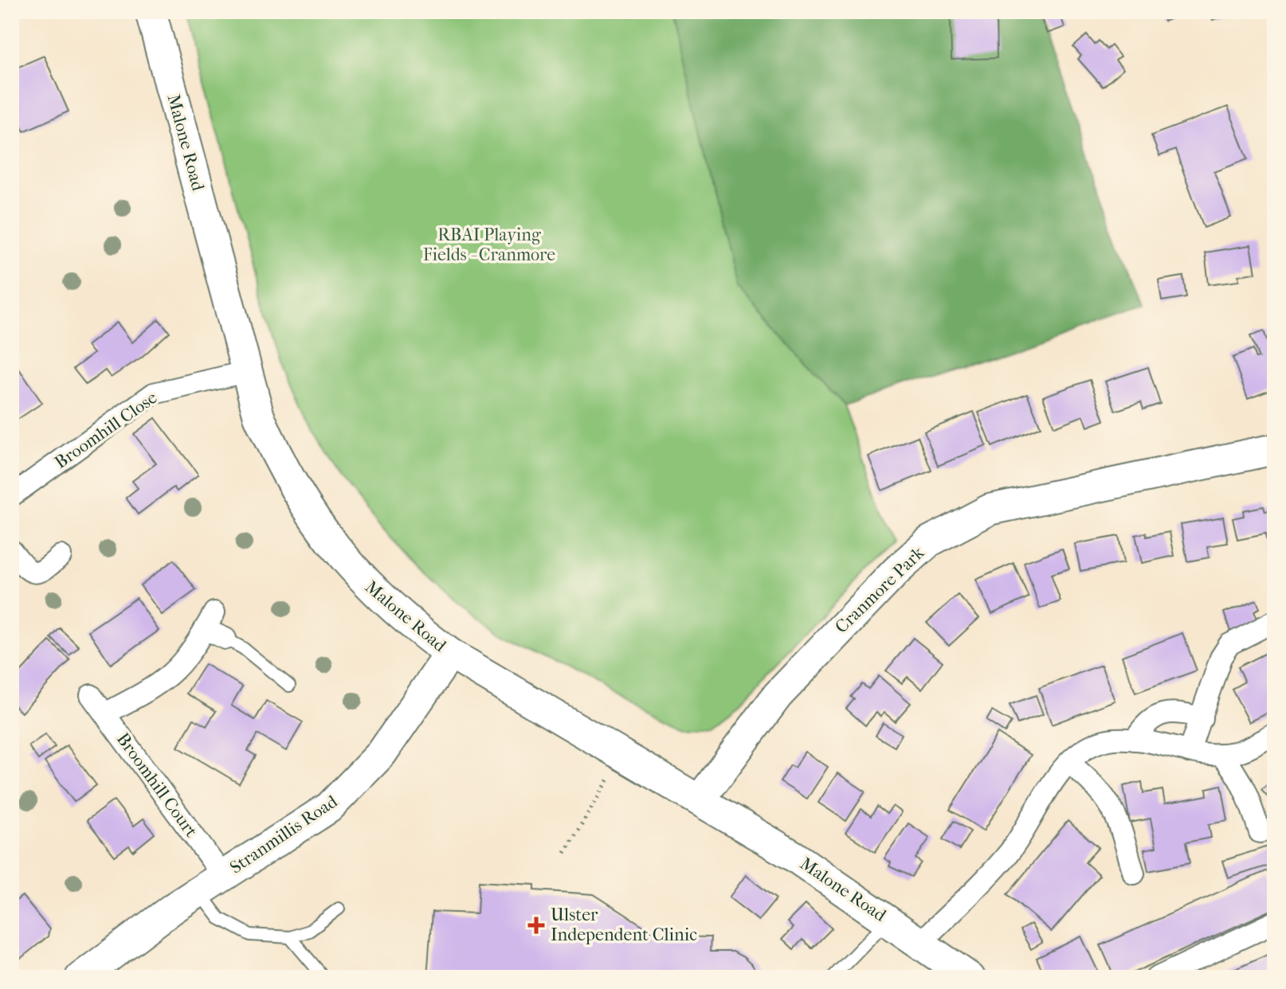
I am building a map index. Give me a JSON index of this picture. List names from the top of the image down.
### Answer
{
  "streets": {
    "main road": ["Malone Road", "Cranmore Park", "Stranmillis Road"],
    "street": ["Broomhill Close", "Broomhill Court"]
  },
  "crossings": [
    ["Malone Road", "Broomhill Close"],
    ["Malone Road", "Cranmore Park"],
    ["Malone Road", "Stranmillis Road"],
    ["Broomhill Court", "Stranmillis Road"]
  ],
  "parks": ["RBAI Playing Fields - Cranmore"],
  "places": {
    "health": ["Ulster Independent Clinic"]
  }
}
